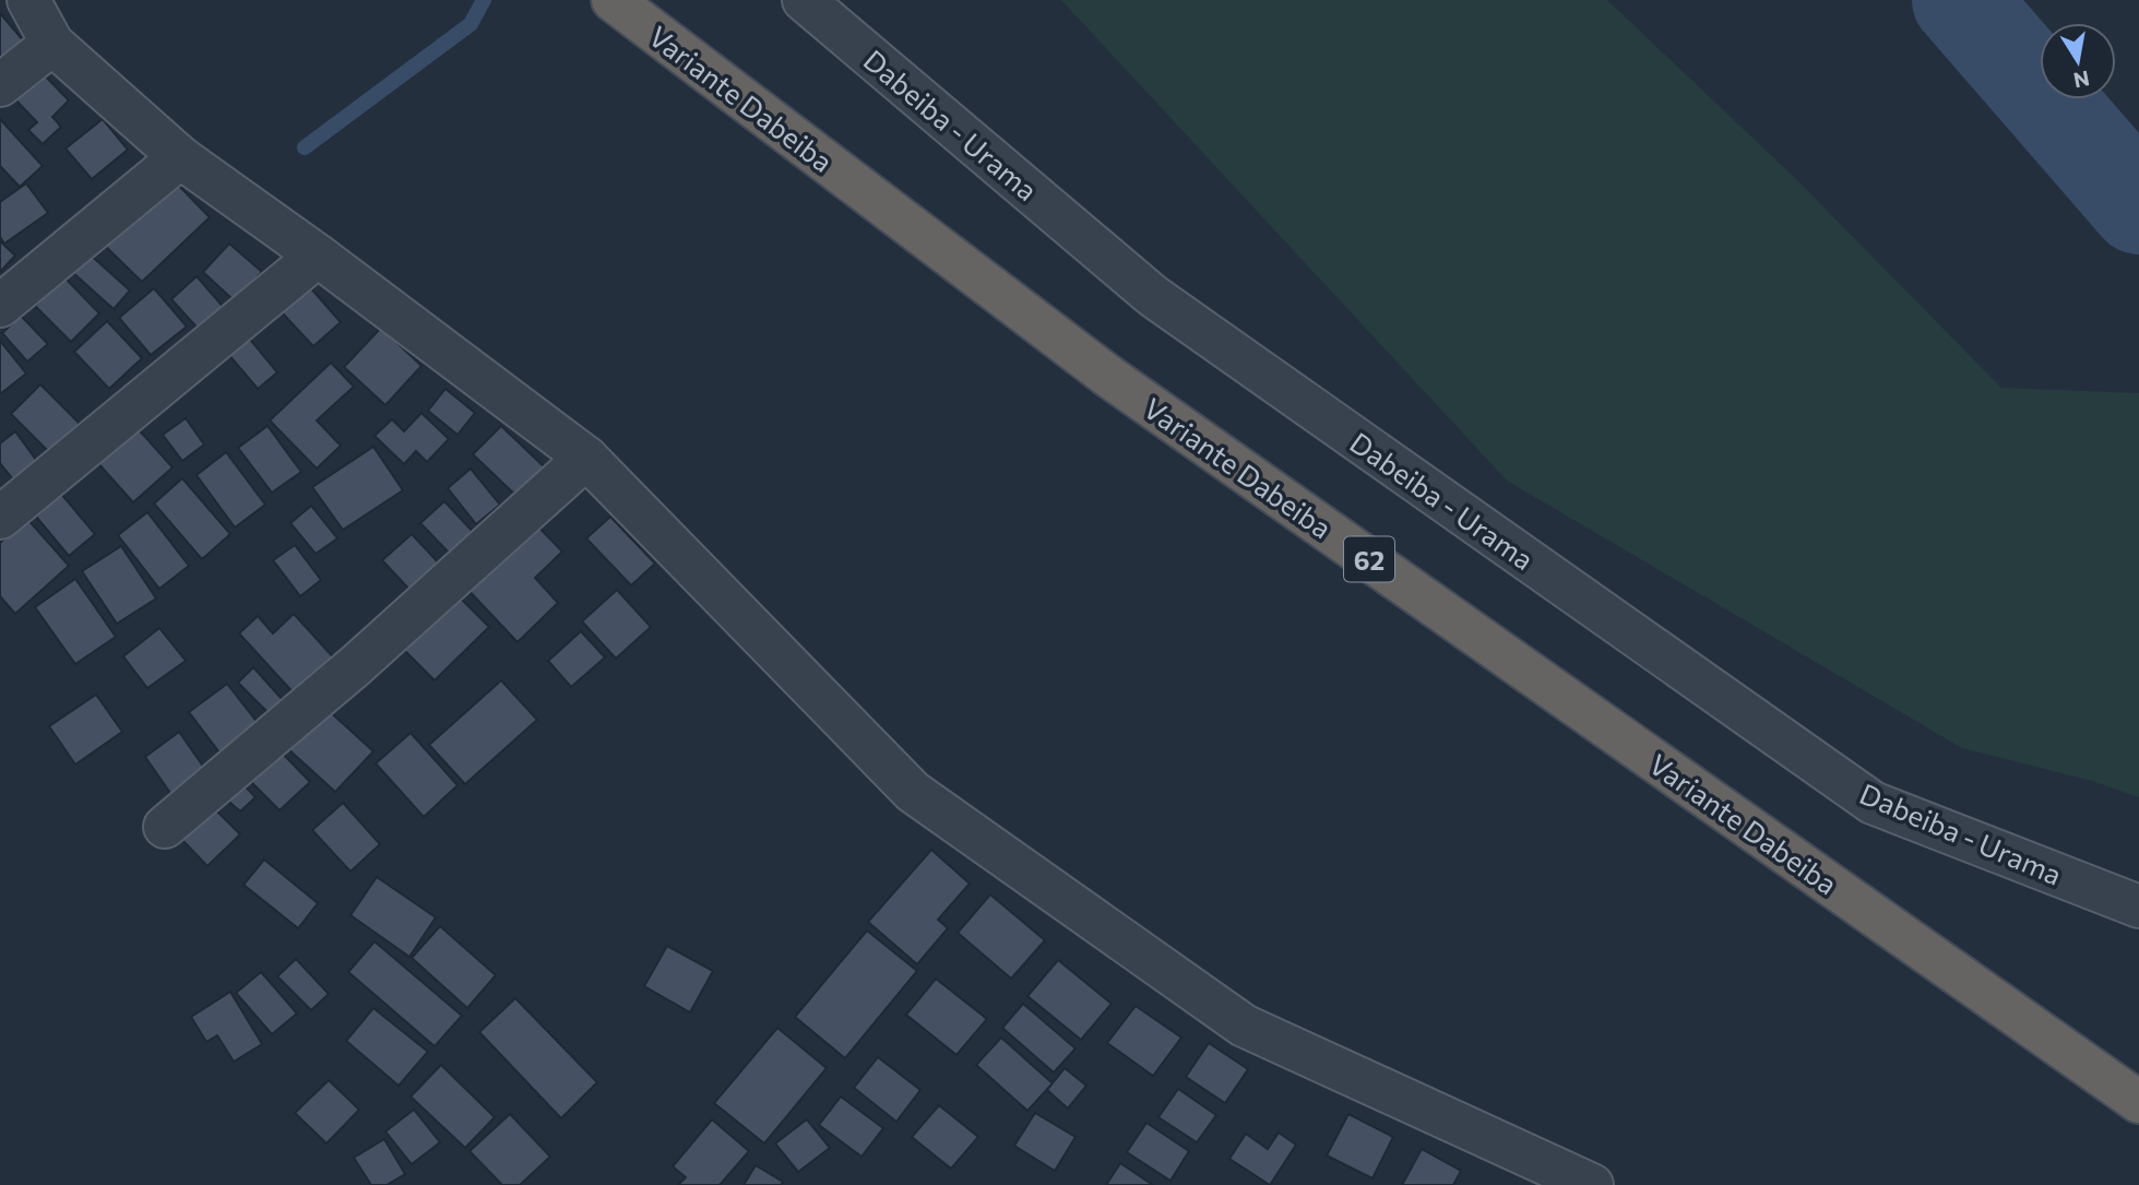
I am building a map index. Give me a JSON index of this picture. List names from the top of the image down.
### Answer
{
  "streets": {
    "highway": ["Variante Dabeiba", "62"],
    "street": ["Dabeiba - Urama"]
  },
  "north": "bottom"
}
